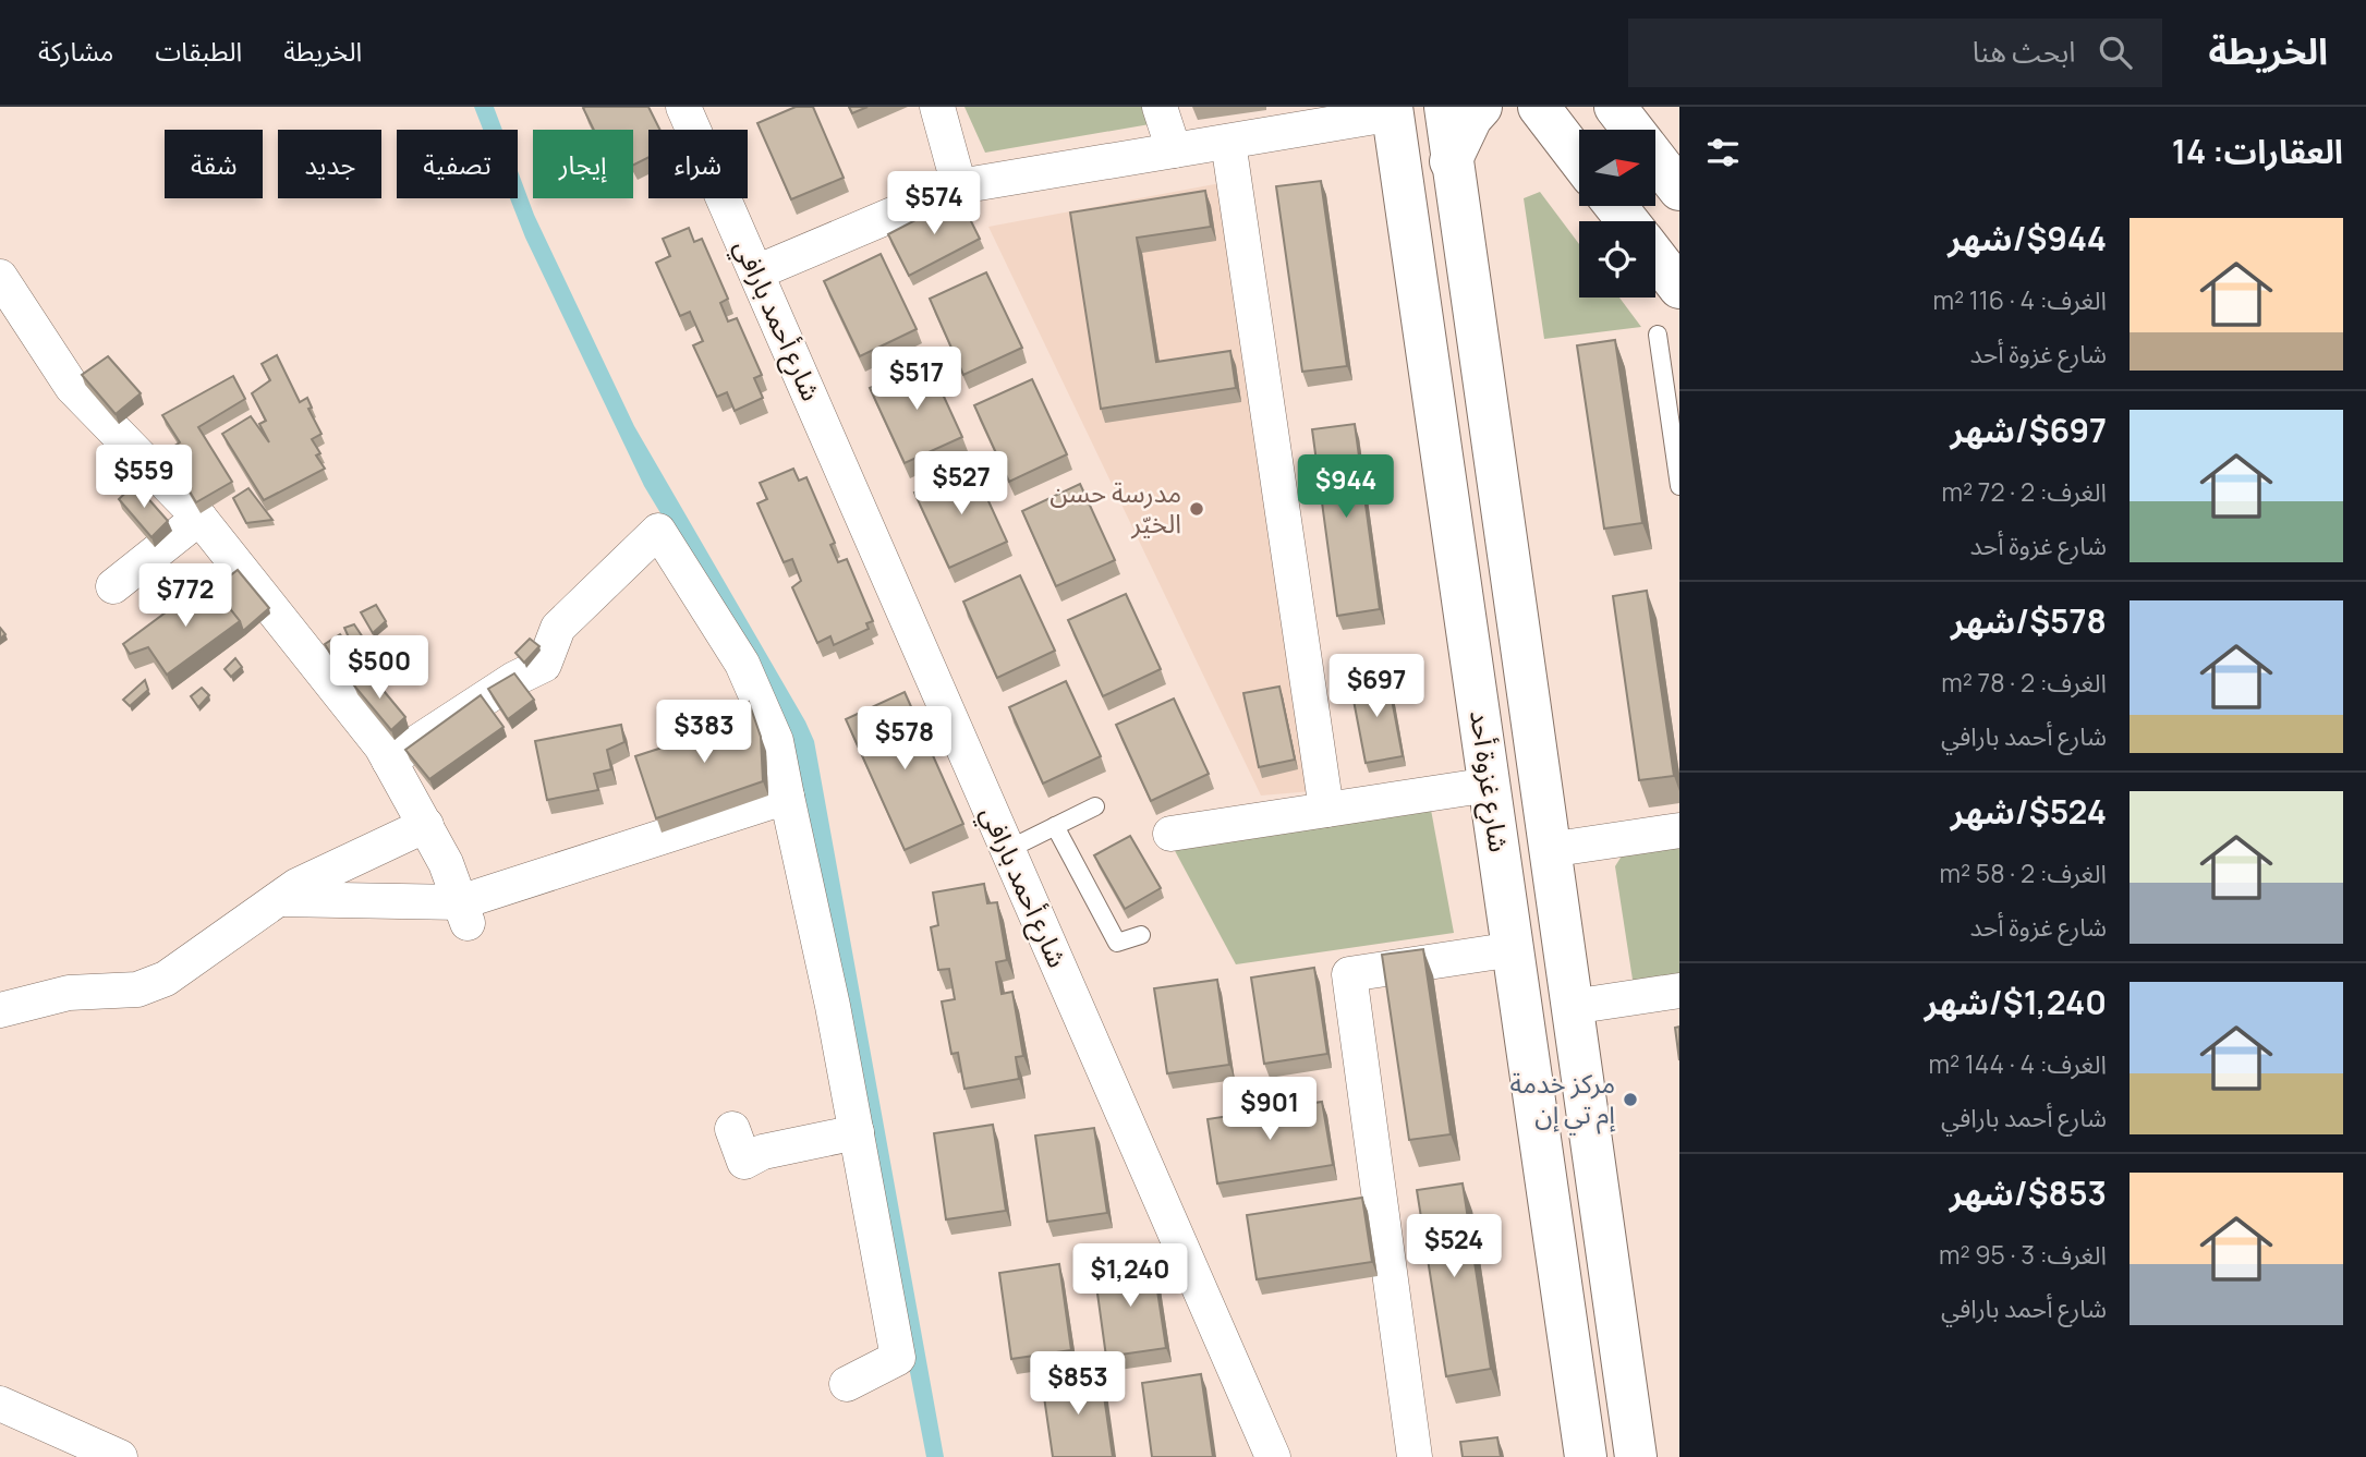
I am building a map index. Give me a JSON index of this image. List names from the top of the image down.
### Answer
{
  "streets": {
    "main road": ["شارع غزوة أحد"],
    "street": ["شارع أحمد بارافي"]
  },
  "places": ["مدرسة حسن الخيّر", "مركز خدمة إم تي إن"],
  "north": "right",
  "page": {
    "header": "الخريطة",
    "search": "ابحث هنا",
    "nav": ["الخريطة", "الطبقات", "مشاركة"],
    "heading": "العقارات: 14",
    "chip": [
      "شراء",
      "إيجار",
      "تصفية",
      "جديد",
      "شقة"
    ],
    "price": [
      "$574",
      "$517",
      "$559",
      "$527",
      "$944",
      "$772",
      "$500",
      "$697",
      "$383",
      "$578",
      "$901",
      "$524",
      "$1,240",
      "$853"
    ],
    "list": [
      {
        "name": "$944/شهر",
        "note": "الغرف: 4 · 116 m² · شارع غزوة أحد"
      },
      {
        "name": "$697/شهر",
        "note": "الغرف: 2 · 72 m² · شارع غزوة أحد"
      },
      {
        "name": "$578/شهر",
        "note": "الغرف: 2 · 78 m² · شارع أحمد بارافي"
      },
      {
        "name": "$524/شهر",
        "note": "الغرف: 2 · 58 m² · شارع غزوة أحد"
      },
      {
        "name": "$1,240/شهر",
        "note": "الغرف: 4 · 144 m² · شارع أحمد بارافي"
      },
      {
        "name": "$853/شهر",
        "note": "الغرف: 3 · 95 m² · شارع أحمد بارافي"
      }
    ]
  }
}
